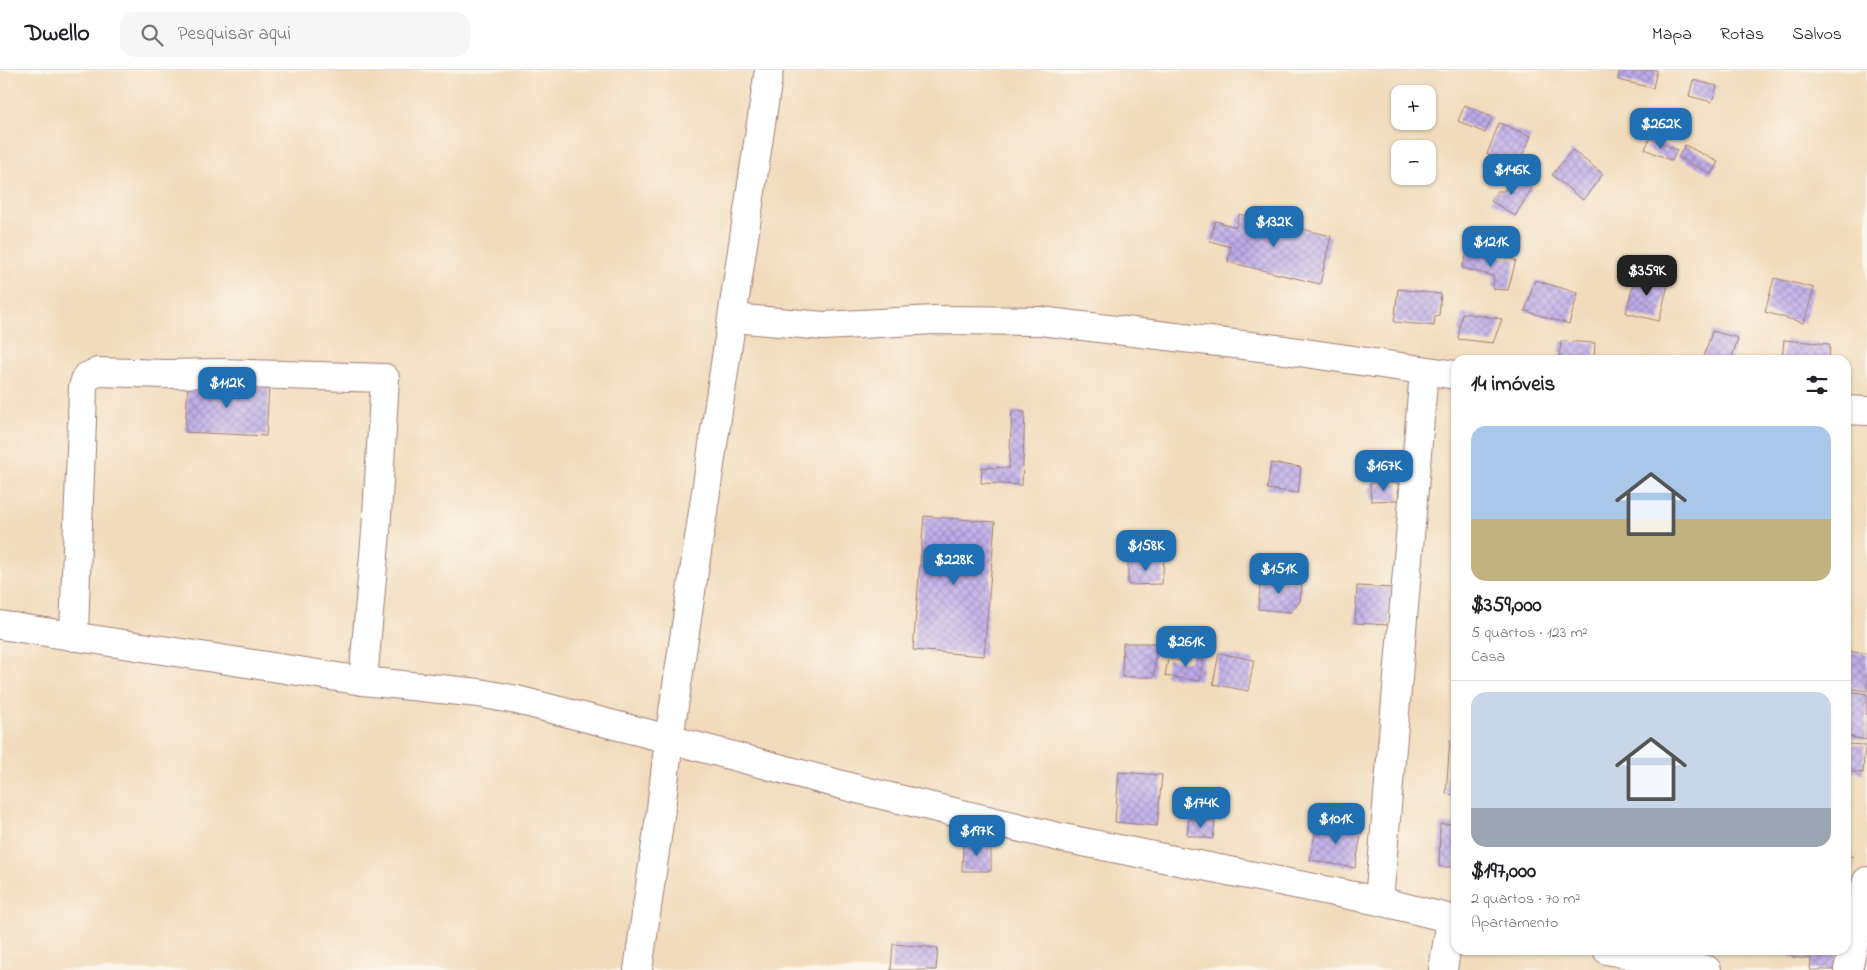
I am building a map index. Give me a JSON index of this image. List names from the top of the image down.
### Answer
{
  "page": {
    "header": "Dwello",
    "search": "Pesquisar aqui",
    "nav": ["Mapa", "Rotas", "Salvos"],
    "map_buttons": ["+", "−"],
    "price": [
      "$262K",
      "$146K",
      "$132K",
      "$121K",
      "$359K",
      "$112K",
      "$167K",
      "$158K",
      "$228K",
      "$151K",
      "$261K",
      "$174K",
      "$101K",
      "$197K"
    ],
    "heading": "14 imóveis",
    "list": [
      {
        "name": "$359,000",
        "note": "5 quartos · 123 m² · Casa"
      },
      {
        "name": "$197,000",
        "note": "2 quartos · 70 m² · Apartamento"
      }
    ]
  }
}
